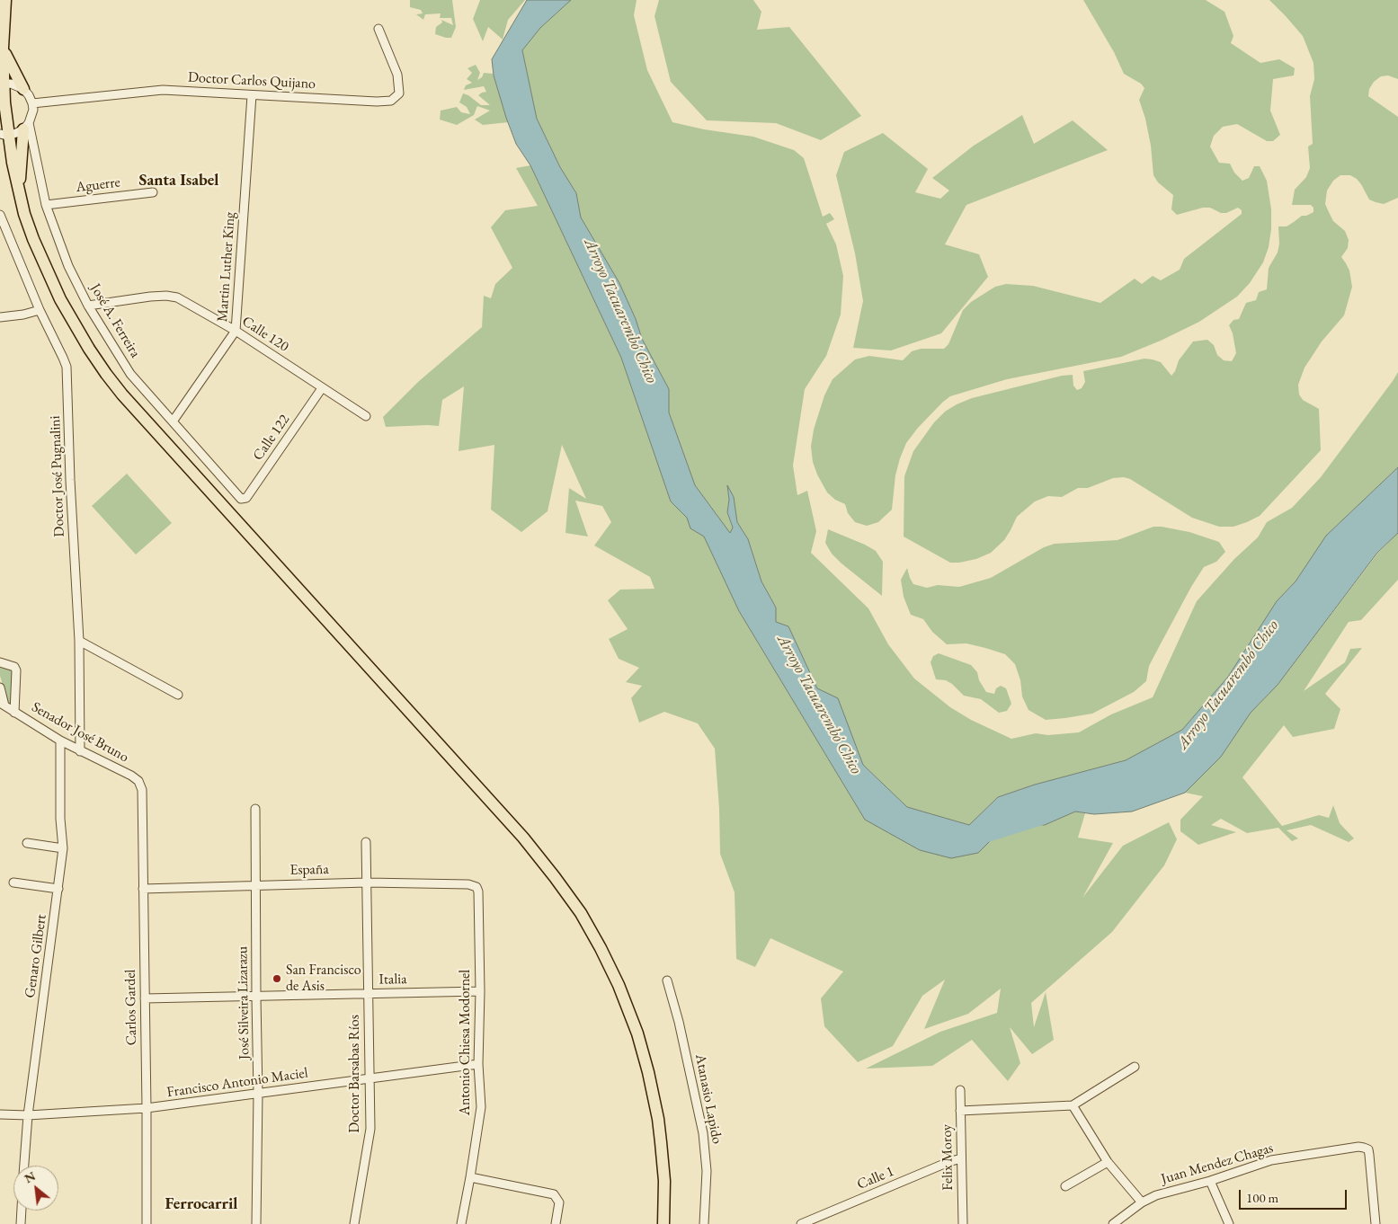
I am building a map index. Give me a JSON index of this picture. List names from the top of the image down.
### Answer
{
  "streets": {
    "street": [
      "Doctor Carlos Quijano",
      "Aguerre",
      "Martin Luther King",
      "José A. Ferreira",
      "Calle 120",
      "Calle 122",
      "Doctor José Pugnalini",
      "Senador José Bruno",
      "España",
      "Genaro Gilbert",
      "Italia",
      "José Silveira Lizarazu",
      "Carlos Gardel",
      "Antonio Chiesa Modornel",
      "Doctor Barsabas Ríos",
      "Francisco Antonio Maciel",
      "Atanasio Lapido",
      "Felix Moroy",
      "Juan Mendez Chagas",
      "Calle 1"
    ]
  },
  "crossings": [
    ["Doctor Carlos Quijano", "Martin Luther King"],
    ["Aguerre", "José A. Ferreira"],
    ["Martin Luther King", "José A. Ferreira"],
    ["Martin Luther King", "Calle 120"],
    ["José A. Ferreira", "Calle 120"],
    ["José A. Ferreira", "Calle 122"],
    ["Calle 120", "Calle 122"],
    ["Doctor José Pugnalini", "Senador José Bruno"],
    ["Senador José Bruno", "Genaro Gilbert"],
    ["Senador José Bruno", "Carlos Gardel"],
    ["España", "José Silveira Lizarazu"],
    ["España", "Carlos Gardel"],
    ["España", "Antonio Chiesa Modornel"],
    ["España", "Doctor Barsabas Ríos"],
    ["Genaro Gilbert", "Francisco Antonio Maciel"],
    ["Italia", "José Silveira Lizarazu"],
    ["Italia", "Carlos Gardel"],
    ["Italia", "Antonio Chiesa Modornel"],
    ["Italia", "Doctor Barsabas Ríos"],
    ["José Silveira Lizarazu", "Francisco Antonio Maciel"],
    ["Carlos Gardel", "Francisco Antonio Maciel"],
    ["Antonio Chiesa Modornel", "Francisco Antonio Maciel"],
    ["Doctor Barsabas Ríos", "Francisco Antonio Maciel"],
    ["Felix Moroy", "Calle 1"]
  ],
  "districts": ["Santa Isabel", "Ferrocarril"],
  "water": ["Arroyo Tacuarembó Chico"],
  "places": ["San Francisco de Asis"],
  "scale_bar": "100 m",
  "north": "top left"
}
